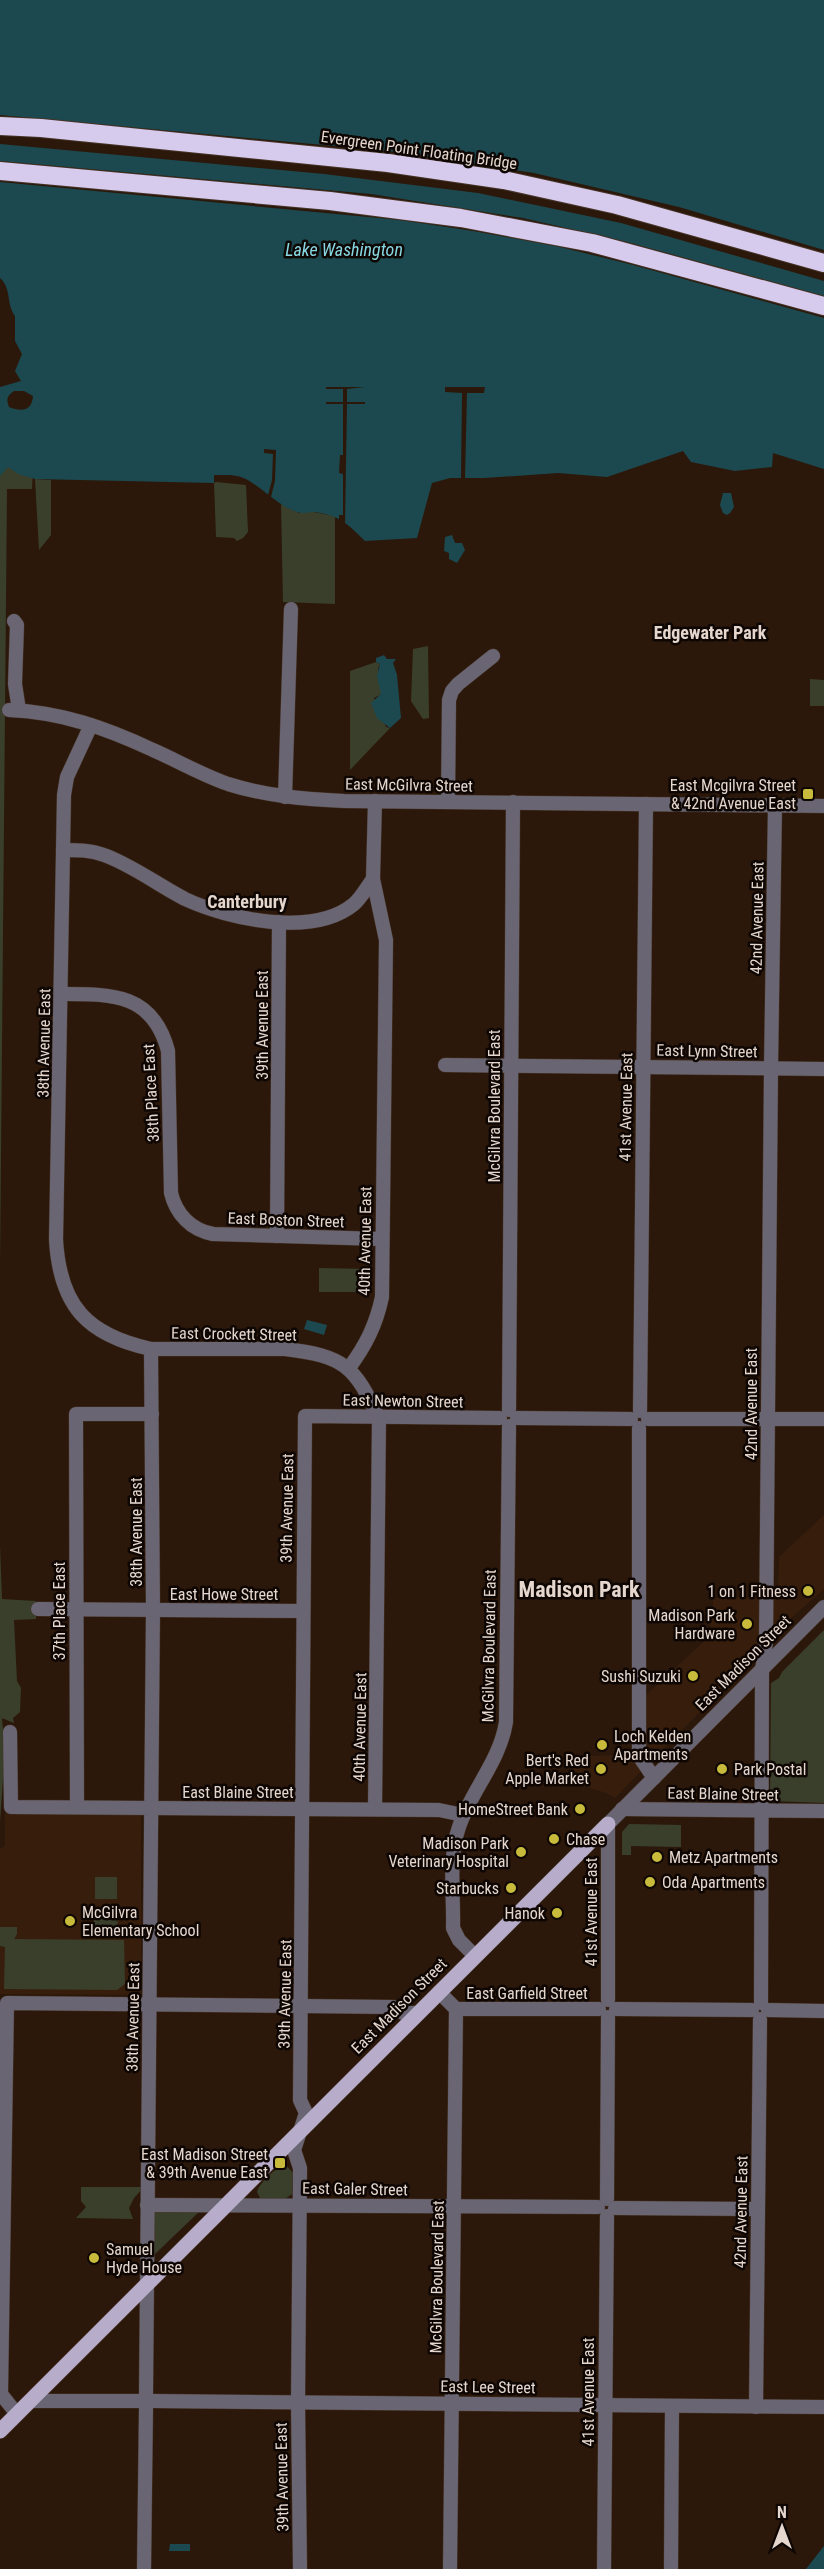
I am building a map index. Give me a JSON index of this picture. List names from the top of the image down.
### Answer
{
  "streets": {
    "highway": ["Evergreen Point Floating Bridge"],
    "main road": ["East Madison Street"],
    "street": [
      "East McGilvra Street",
      "42nd Avenue East",
      "39th Avenue East",
      "38th Avenue East",
      "East Lynn Street",
      "38th Place East",
      "McGilvra Boulevard East",
      "41st Avenue East",
      "East Boston Street",
      "40th Avenue East",
      "East Crockett Street",
      "East Newton Street",
      "East Howe Street",
      "37th Place East",
      "East Blaine Street",
      "East Garfield Street",
      "East Galer Street",
      "East Lee Street"
    ]
  },
  "crossings": [
    ["East McGilvra Street", "42nd Avenue East"],
    ["East McGilvra Street", "38th Avenue East"],
    ["East McGilvra Street", "McGilvra Boulevard East"],
    ["East McGilvra Street", "41st Avenue East"],
    ["East McGilvra Street", "40th Avenue East"],
    ["42nd Avenue East", "East Lynn Street"],
    ["42nd Avenue East", "East Newton Street"],
    ["42nd Avenue East", "East Madison Street"],
    ["42nd Avenue East", "East Blaine Street"],
    ["42nd Avenue East", "East Garfield Street"],
    ["42nd Avenue East", "East Galer Street"],
    ["42nd Avenue East", "East Lee Street"],
    ["39th Avenue East", "East Boston Street"],
    ["39th Avenue East", "East Newton Street"],
    ["39th Avenue East", "East Howe Street"],
    ["39th Avenue East", "East Madison Street"],
    ["39th Avenue East", "East Blaine Street"],
    ["39th Avenue East", "East Galer Street"],
    ["39th Avenue East", "East Lee Street"],
    ["38th Avenue East", "38th Place East"],
    ["38th Avenue East", "East Crockett Street"],
    ["38th Avenue East", "East Howe Street"],
    ["38th Avenue East", "37th Place East"],
    ["38th Avenue East", "East Madison Street"],
    ["38th Avenue East", "East Blaine Street"],
    ["38th Avenue East", "East Galer Street"],
    ["38th Avenue East", "East Lee Street"],
    ["East Lynn Street", "McGilvra Boulevard East"],
    ["East Lynn Street", "41st Avenue East"],
    ["38th Place East", "East Boston Street"],
    ["McGilvra Boulevard East", "East Newton Street"],
    ["McGilvra Boulevard East", "East Madison Street"],
    ["McGilvra Boulevard East", "East Blaine Street"],
    ["McGilvra Boulevard East", "East Garfield Street"],
    ["McGilvra Boulevard East", "East Galer Street"],
    ["McGilvra Boulevard East", "East Lee Street"],
    ["41st Avenue East", "East Newton Street"],
    ["41st Avenue East", "East Madison Street"],
    ["41st Avenue East", "East Garfield Street"],
    ["41st Avenue East", "East Galer Street"],
    ["41st Avenue East", "East Lee Street"],
    ["East Boston Street", "40th Avenue East"],
    ["40th Avenue East", "East Crockett Street"],
    ["40th Avenue East", "East Newton Street"],
    ["40th Avenue East", "East Blaine Street"],
    ["East Howe Street", "37th Place East"],
    ["37th Place East", "East Blaine Street"],
    ["East Madison Street", "East Blaine Street"],
    ["East Madison Street", "East Galer Street"],
    ["East Madison Street", "East Lee Street"]
  ],
  "districts": ["Edgewater Park", "Canterbury", "Madison Park"],
  "water": ["Lake Washington"],
  "places": {
    "transit": ["East Mcgilvra Street & 42nd Avenue East", "East Madison Street & 39th Avenue East"],
    "other": [
      "1 on 1 Fitness",
      "Madison Park Hardware",
      "Sushi Suzuki",
      "Loch Kelden Apartments",
      "Bert's Red Apple Market",
      "Park Postal",
      "HomeStreet Bank",
      "Chase",
      "Madison Park Veterinary Hospital",
      "Metz Apartments",
      "Oda Apartments",
      "Starbucks",
      "Hanok",
      "McGilvra Elementary School",
      "Samuel Hyde House"
    ]
  },
  "north": "top"
}
